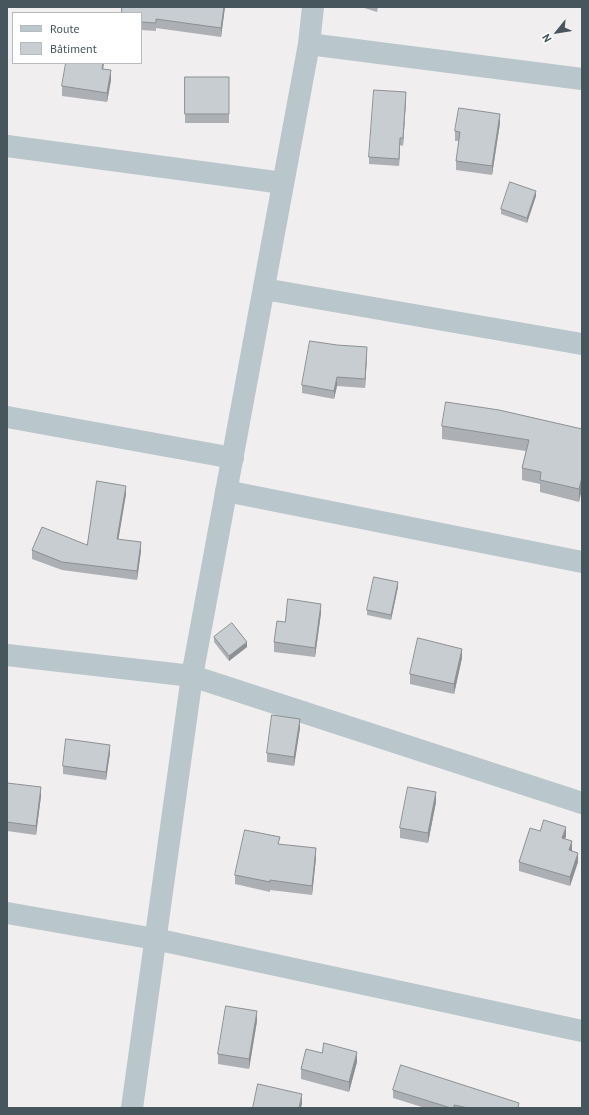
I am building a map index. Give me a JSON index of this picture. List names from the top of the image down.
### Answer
{
  "legend": ["Route", "Bâtiment"],
  "north": "bottom left"
}
